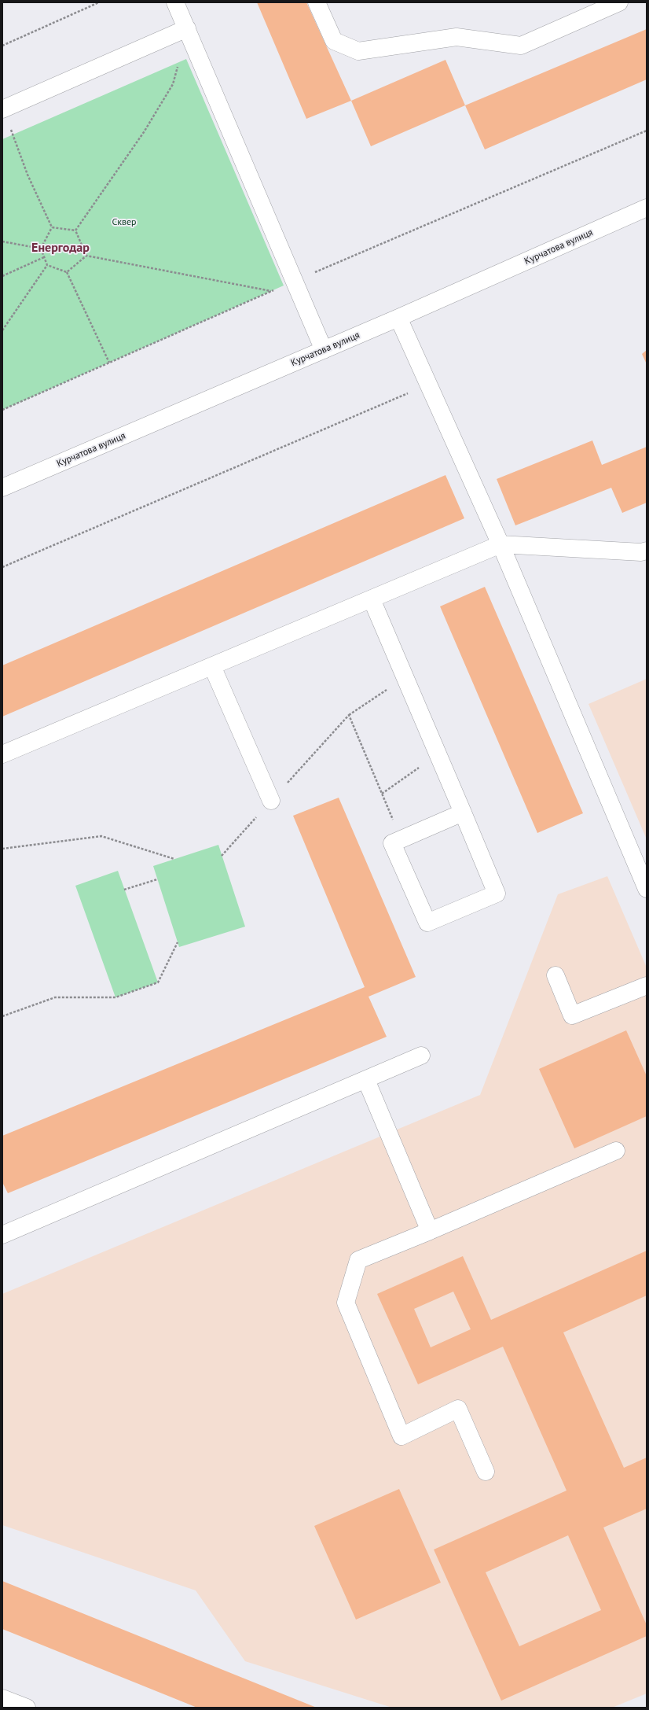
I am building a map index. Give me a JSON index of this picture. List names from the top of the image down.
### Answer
{
  "streets": {
    "street": ["Курчатова вулиця"]
  },
  "districts": ["Енергодар"],
  "parks": ["Сквер"]
}
